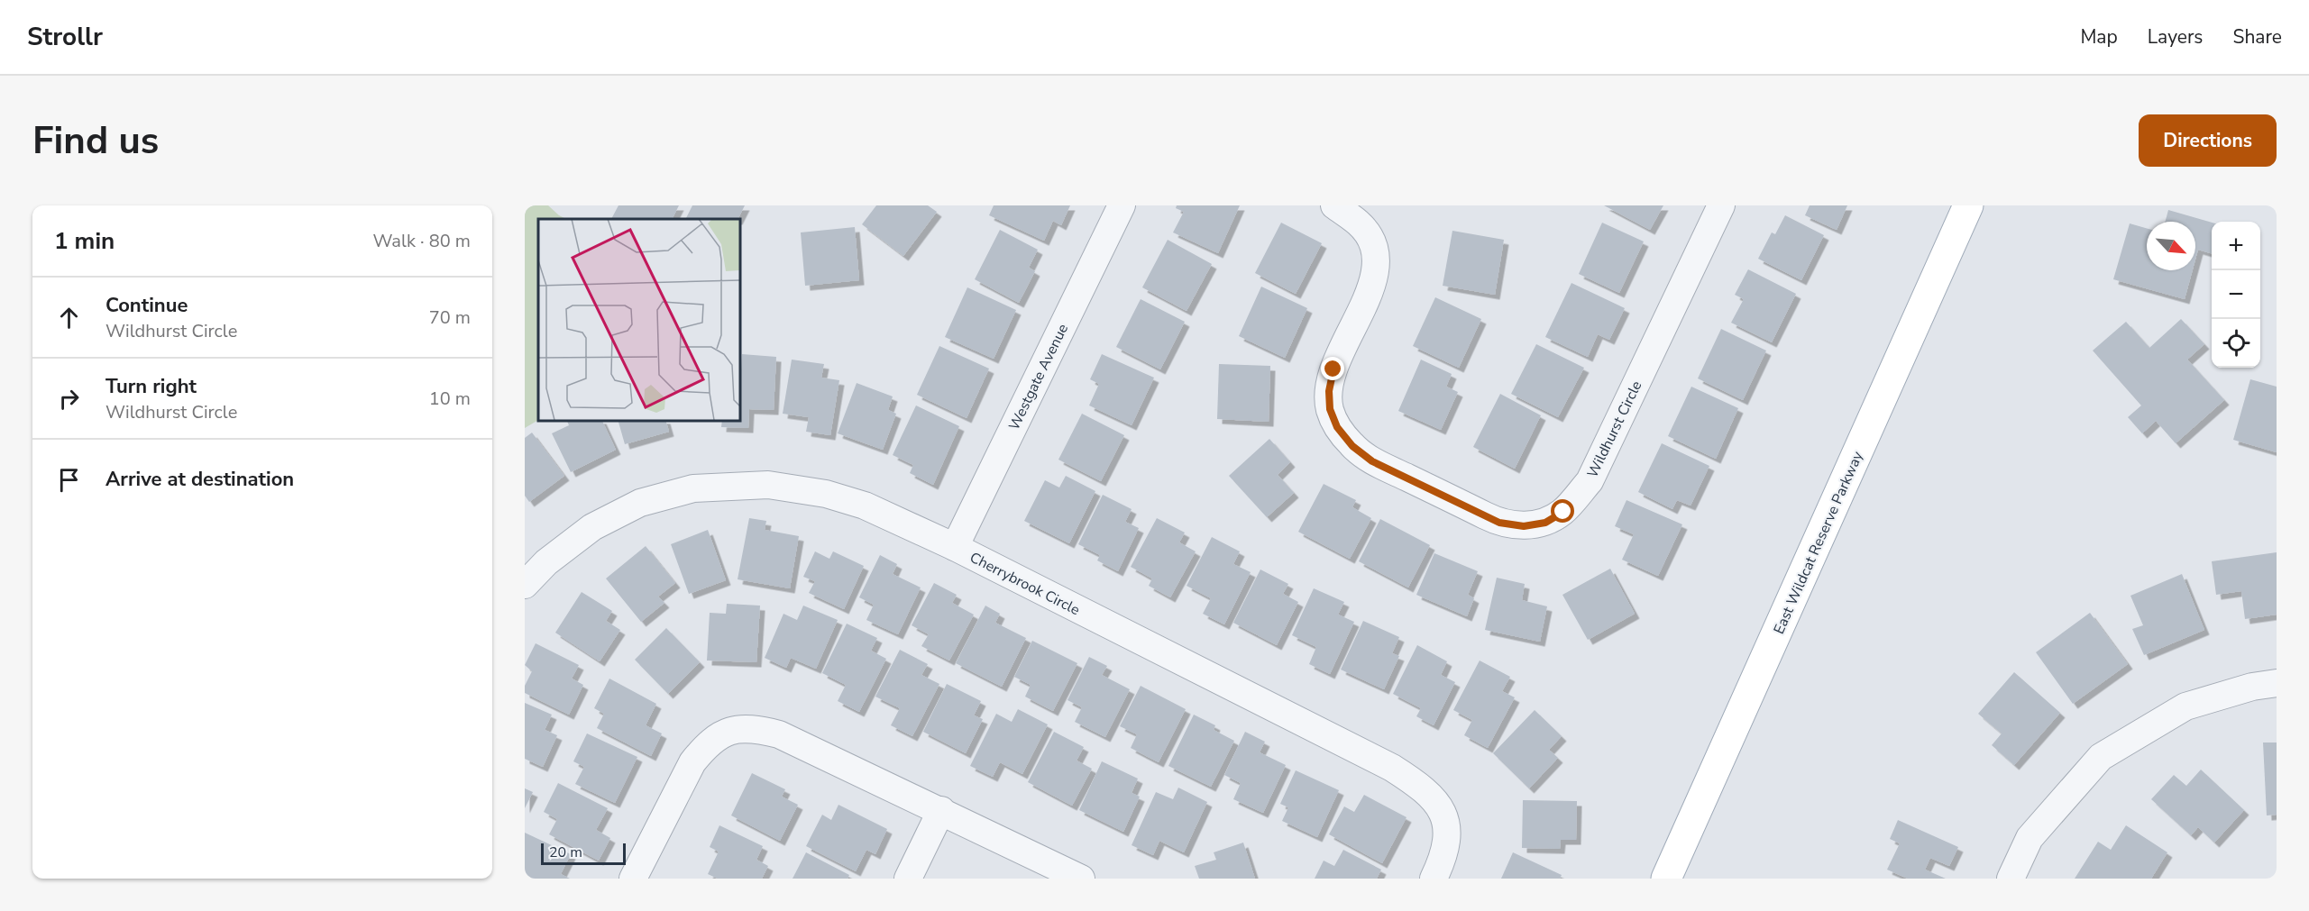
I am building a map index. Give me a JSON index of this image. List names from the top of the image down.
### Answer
{
  "streets": {
    "main road": ["East Wildcat Reserve Parkway"],
    "street": ["Westgate Avenue", "Wildhurst Circle", "Cherrybrook Circle"]
  },
  "crossings": [
    ["Westgate Avenue", "Cherrybrook Circle"]
  ],
  "scale_bar": "20 m",
  "north": "bottom right",
  "page": {
    "header": "Strollr",
    "nav": ["Map", "Layers", "Share"],
    "buttons": "Directions",
    "title": "Find us",
    "heading": ["1 min", "Walk · 80 m"],
    "map_buttons": ["+", "−"],
    "list": [
      ["Continue", "Wildhurst Circle", "70 m"],
      ["Turn right", "Wildhurst Circle", "10 m"],
      "Arrive at destination"
    ],
    "scale": "20 m"
  }
}
